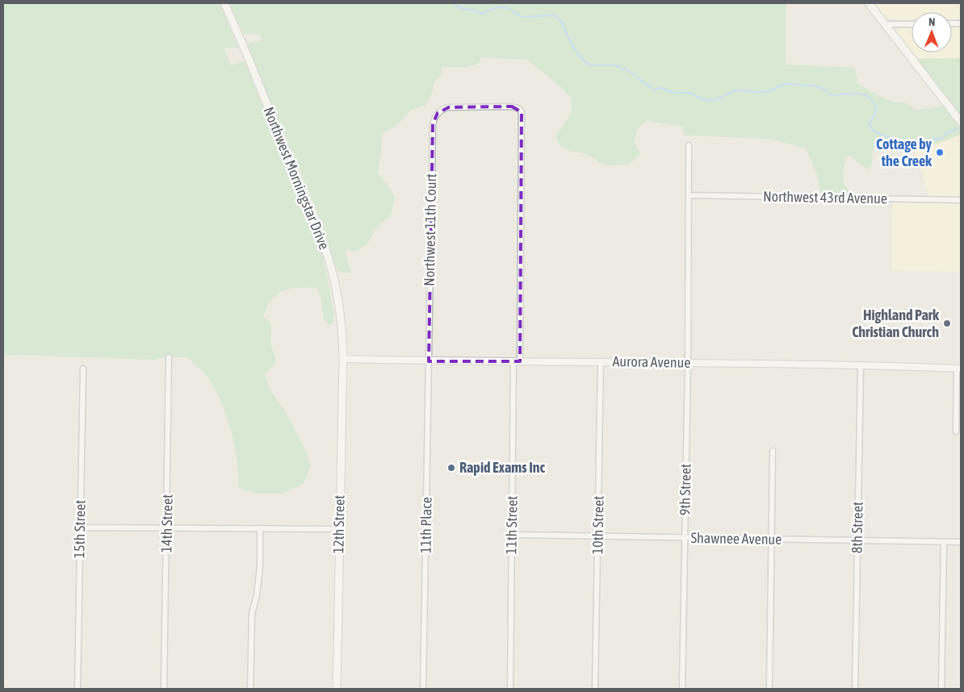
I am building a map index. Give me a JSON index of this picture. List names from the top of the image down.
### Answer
{
  "streets": {
    "main road": ["Northwest Morningstar Drive", "12th Street"],
    "street": [
      "Northwest 43rd Avenue",
      "Northwest 11th Court",
      "Aurora Avenue",
      "9th Street",
      "14th Street",
      "11th Place",
      "11th Street",
      "10th Street",
      "8th Street",
      "15th Street",
      "Shawnee Avenue"
    ]
  },
  "crossings": [
    ["Northwest Morningstar Drive", "Aurora Avenue"],
    ["Northwest Morningstar Drive", "12th Street"],
    ["Northwest 43rd Avenue", "9th Street"],
    ["Northwest 11th Court", "Aurora Avenue"],
    ["Northwest 11th Court", "11th Place"],
    ["Northwest 11th Court", "11th Street"],
    ["Aurora Avenue", "9th Street"],
    ["Aurora Avenue", "12th Street"],
    ["Aurora Avenue", "11th Place"],
    ["Aurora Avenue", "11th Street"],
    ["Aurora Avenue", "10th Street"],
    ["Aurora Avenue", "8th Street"],
    ["9th Street", "Shawnee Avenue"],
    ["11th Street", "Shawnee Avenue"],
    ["10th Street", "Shawnee Avenue"],
    ["8th Street", "Shawnee Avenue"]
  ],
  "places": ["Cottage by the Creek", "Highland Park Christian Church", "Rapid Exams Inc"],
  "north": "top"
}
